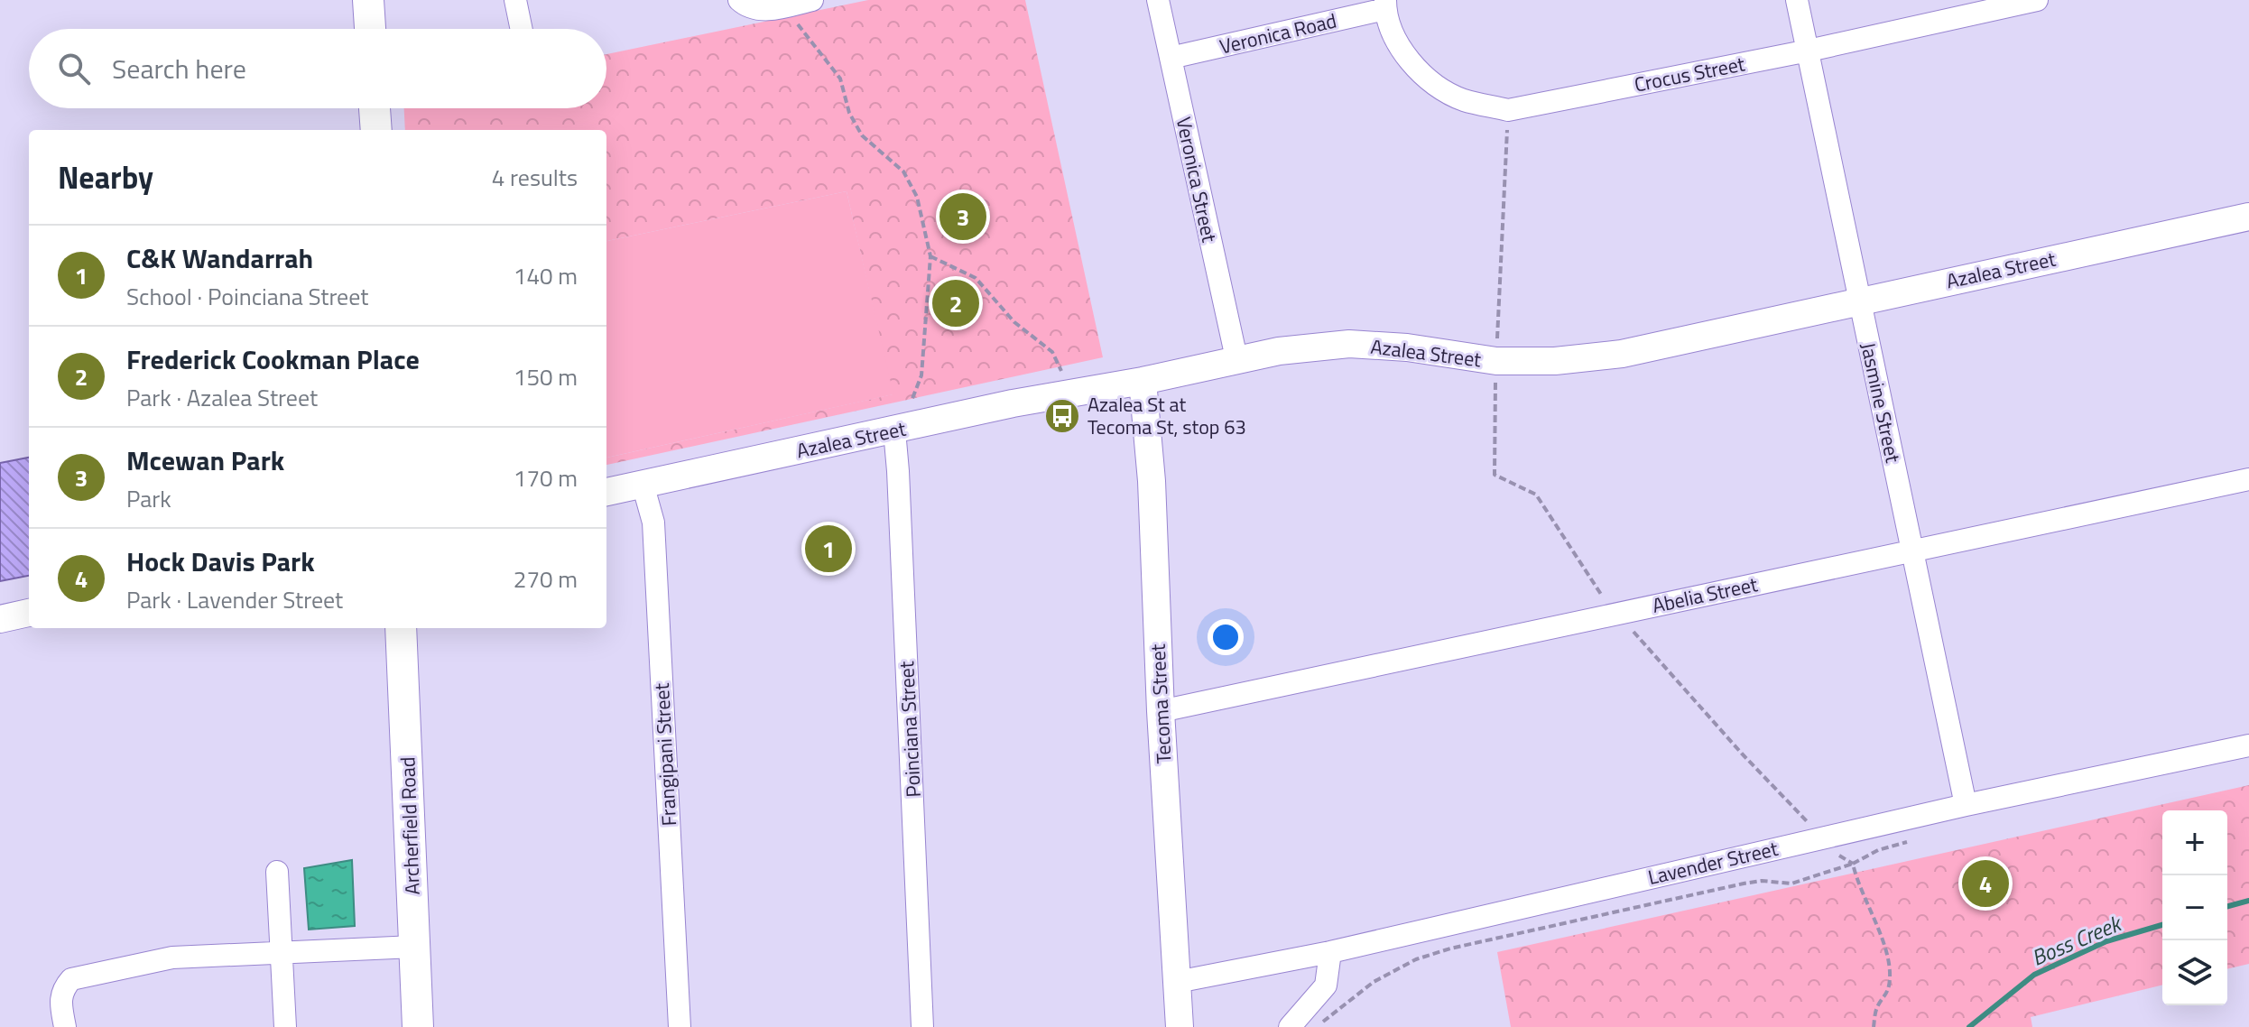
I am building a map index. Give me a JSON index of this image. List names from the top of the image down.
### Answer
{
  "streets": {
    "main road": ["Archerfield Road"],
    "street": [
      "Veronica Road",
      "Crocus Street",
      "Veronica Street",
      "Azalea Street",
      "Jasmine Street",
      "Abelia Street",
      "Tecoma Street",
      "Poinciana Street",
      "Frangipani Street",
      "Lavender Street"
    ]
  },
  "crossings": [
    ["Veronica Road", "Crocus Street"],
    ["Veronica Road", "Veronica Street"],
    ["Crocus Street", "Jasmine Street"],
    ["Veronica Street", "Azalea Street"],
    ["Azalea Street", "Jasmine Street"],
    ["Azalea Street", "Tecoma Street"],
    ["Azalea Street", "Poinciana Street"],
    ["Azalea Street", "Frangipani Street"],
    ["Jasmine Street", "Abelia Street"],
    ["Jasmine Street", "Lavender Street"],
    ["Abelia Street", "Tecoma Street"],
    ["Tecoma Street", "Lavender Street"]
  ],
  "water": ["Boss Creek"],
  "places": {
    "bus stop": ["Azalea St at Tecoma St, stop 63"]
  },
  "page": {
    "search": "Search here",
    "heading": ["Nearby", "4 results"],
    "pins": [
      "3",
      "2",
      "1",
      "4"
    ],
    "list": [
      {
        "mark": "1",
        "name": "C&K Wandarrah",
        "note": "School · Poinciana Street",
        "value": "140 m"
      },
      {
        "mark": "2",
        "name": "Frederick Cookman Place",
        "note": "Park · Azalea Street",
        "value": "150 m"
      },
      {
        "mark": "3",
        "name": "Mcewan Park",
        "note": "Park",
        "value": "170 m"
      },
      {
        "mark": "4",
        "name": "Hock Davis Park",
        "note": "Park · Lavender Street",
        "value": "270 m"
      }
    ],
    "map_buttons": ["+", "−"]
  }
}
